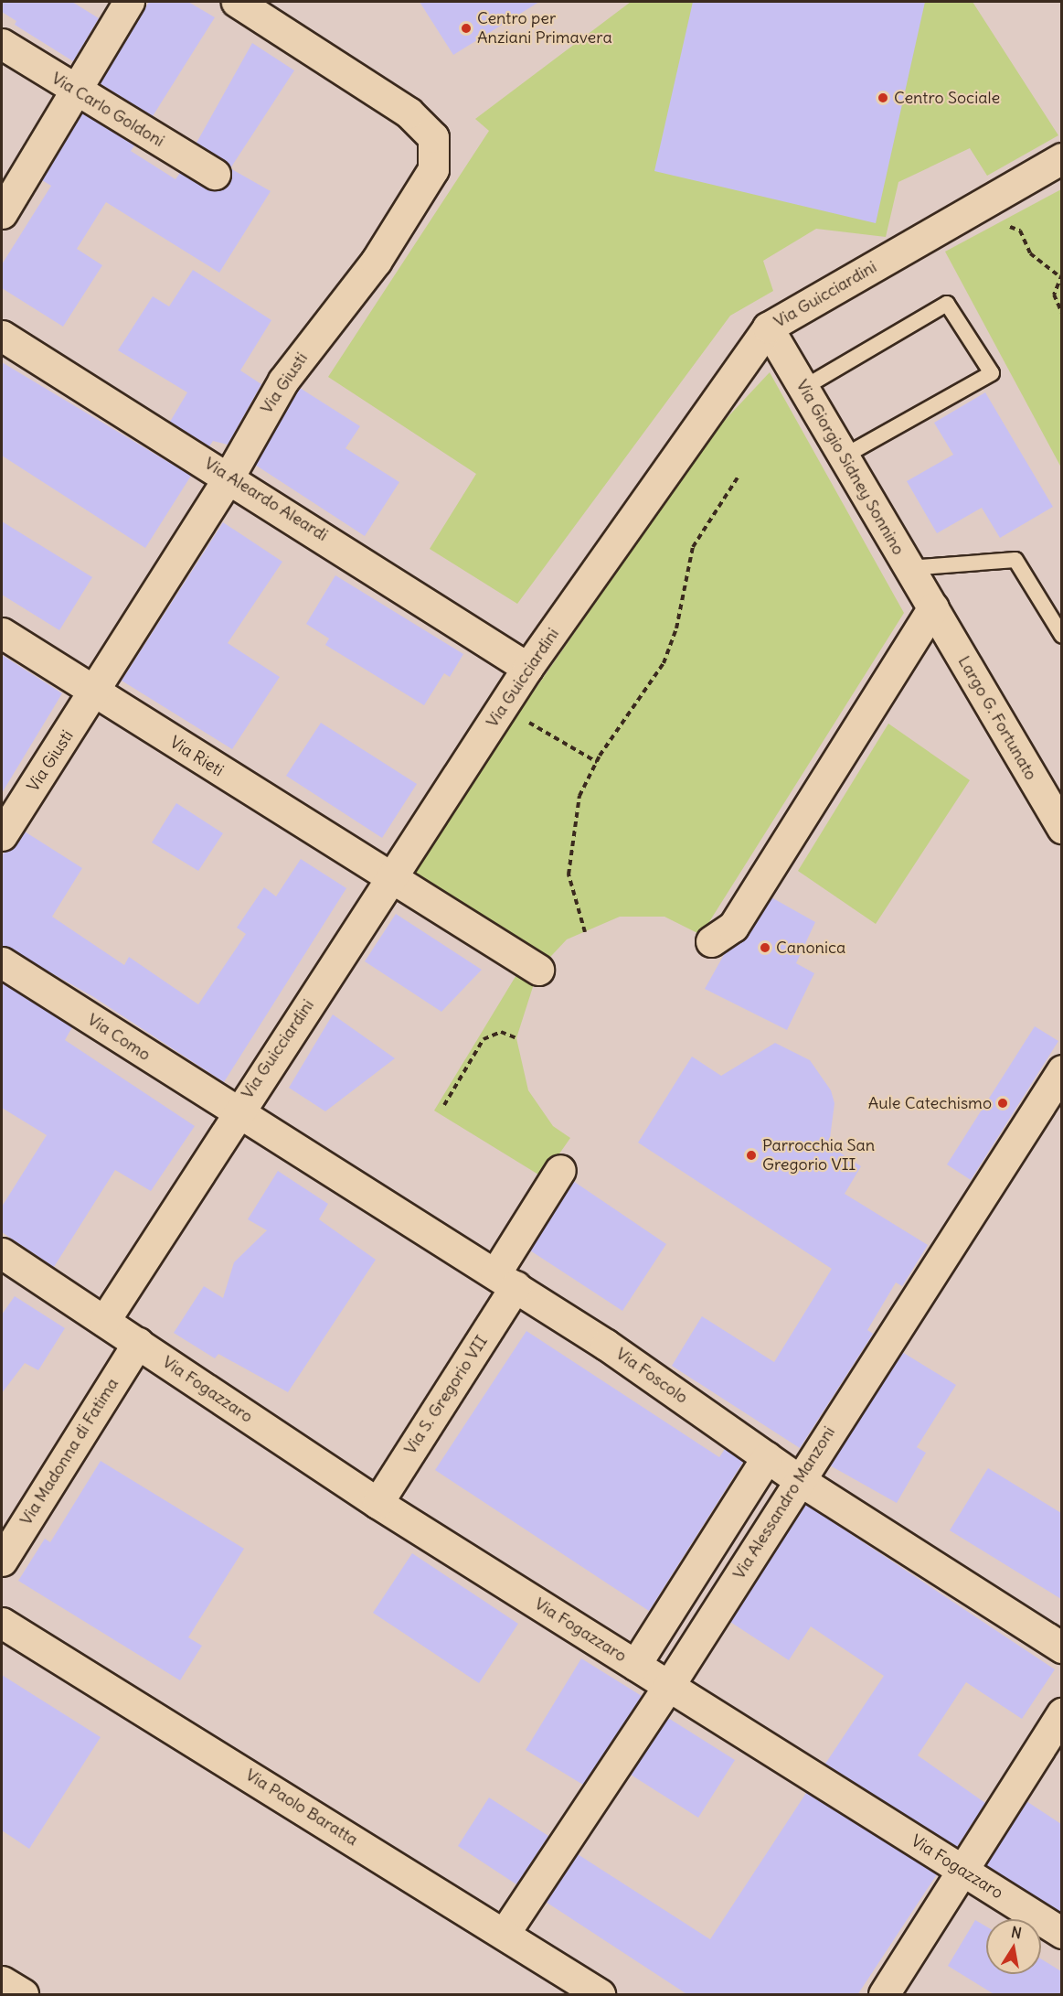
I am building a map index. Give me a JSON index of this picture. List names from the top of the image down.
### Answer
{
  "streets": {
    "street": [
      "Via Carlo Goldoni",
      "Via Guicciardini",
      "Via Giusti",
      "Via Giorgio Sidney Sonnino",
      "Via Aleardo Aleardi",
      "Largo G. Fortunato",
      "Via Rieti",
      "Via Como",
      "Via Foscolo",
      "Via Fogazzaro",
      "Via S. Gregorio VII",
      "Via Madonna di Fatima",
      "Via Alessandro Manzoni",
      "Via Paolo Baratta"
    ]
  },
  "crossings": [
    ["Via Guicciardini", "Via Giorgio Sidney Sonnino"],
    ["Via Guicciardini", "Via Aleardo Aleardi"],
    ["Via Guicciardini", "Via Rieti"],
    ["Via Guicciardini", "Via Como"],
    ["Via Guicciardini", "Via Foscolo"],
    ["Via Guicciardini", "Via Fogazzaro"],
    ["Via Giusti", "Via Aleardo Aleardi"],
    ["Via Giusti", "Via Rieti"],
    ["Via Giorgio Sidney Sonnino", "Largo G. Fortunato"],
    ["Via Como", "Via Foscolo"],
    ["Via Foscolo", "Via S. Gregorio VII"],
    ["Via Foscolo", "Via Alessandro Manzoni"],
    ["Via Fogazzaro", "Via S. Gregorio VII"],
    ["Via Fogazzaro", "Via Madonna di Fatima"],
    ["Via Fogazzaro", "Via Alessandro Manzoni"],
    ["Via Alessandro Manzoni", "Via Paolo Baratta"]
  ],
  "places": [
    "Centro per Anziani Primavera",
    "Centro Sociale",
    "Canonica",
    "Aule Catechismo",
    "Parrocchia San Gregorio VII"
  ],
  "north": "top"
}
